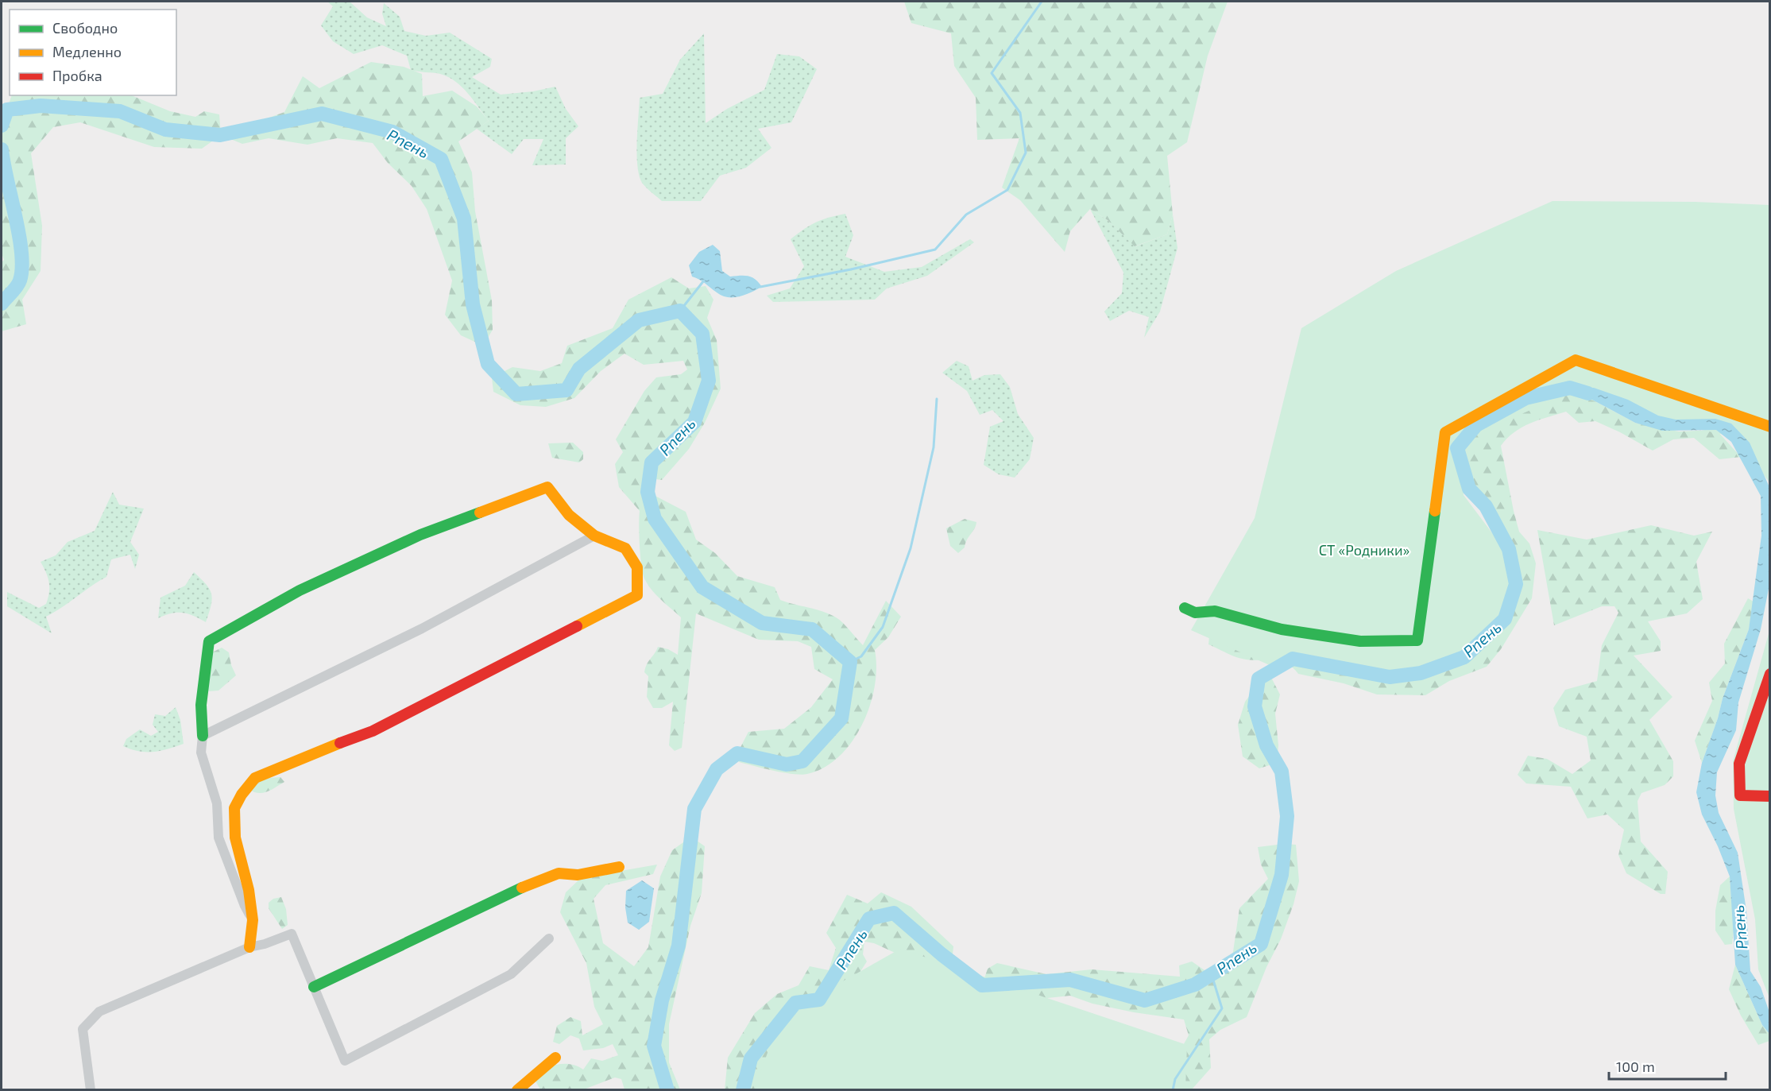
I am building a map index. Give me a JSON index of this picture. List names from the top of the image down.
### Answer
{
  "water": ["Рпень"],
  "parks": ["СТ «Родники»"],
  "legend": ["Свободно", "Медленно", "Пробка"],
  "scale_bar": "100 m"
}
